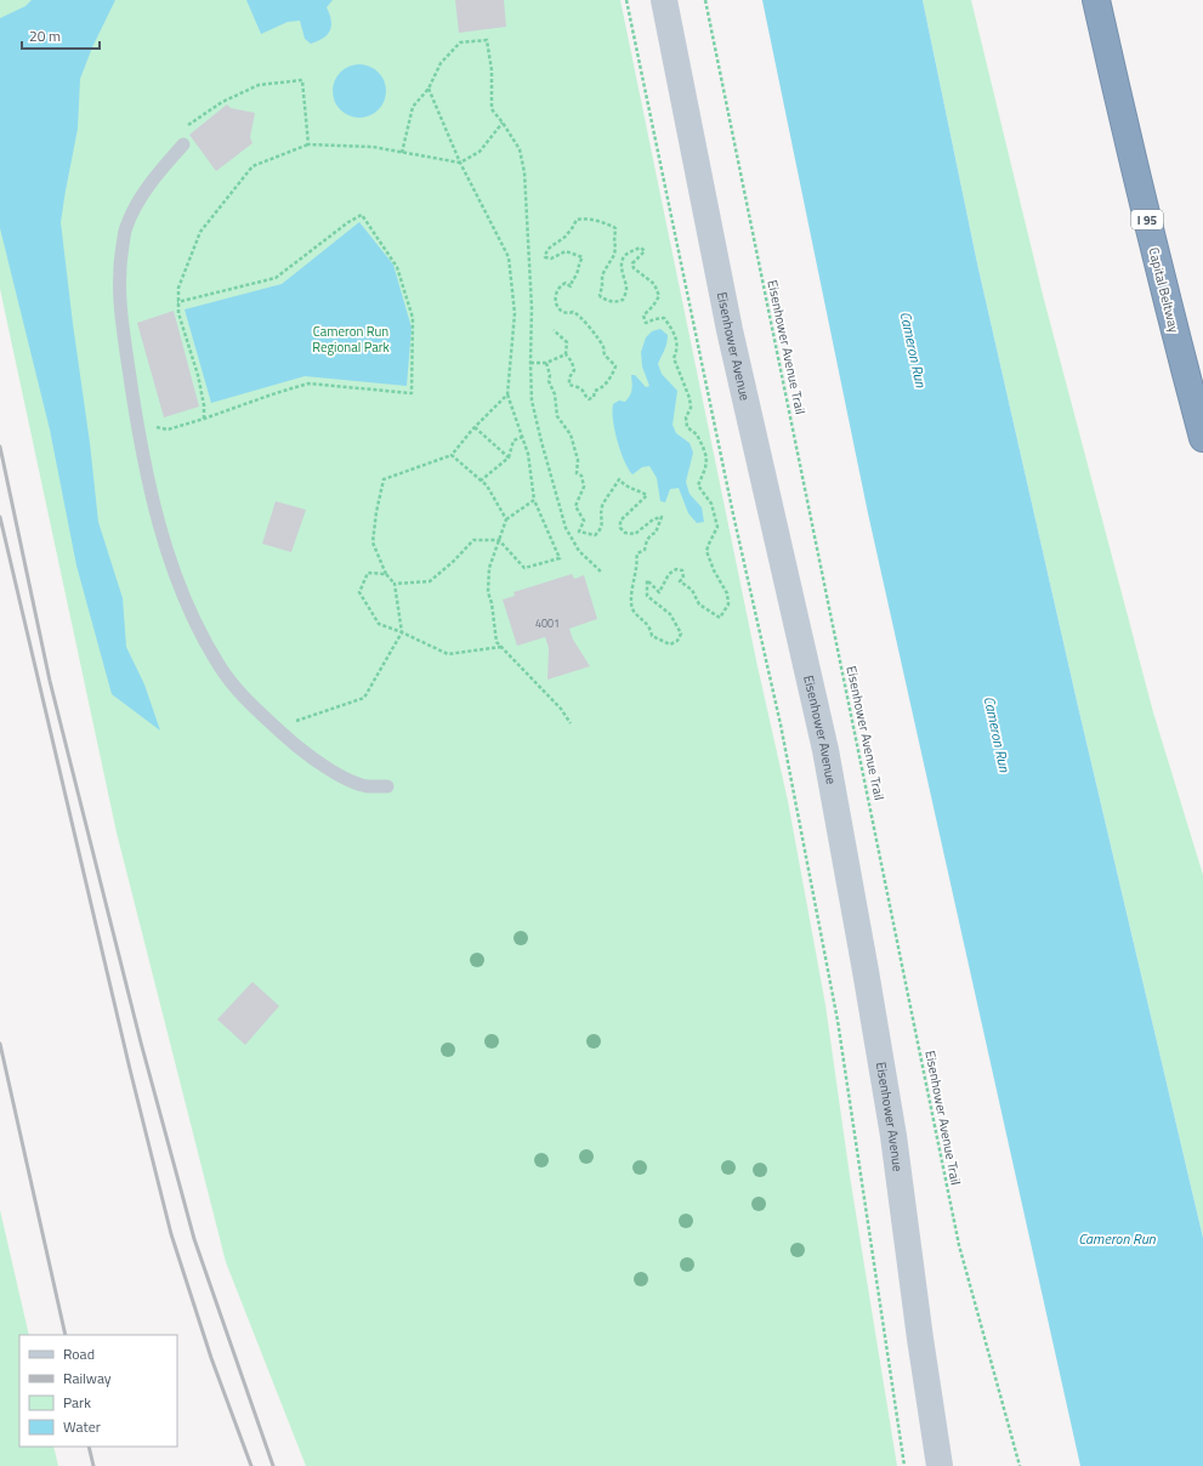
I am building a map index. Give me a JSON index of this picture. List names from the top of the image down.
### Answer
{
  "streets": {
    "highway": ["I 95", "Capital Beltway"],
    "main road": ["Eisenhower Avenue"],
    "path": ["Eisenhower Avenue Trail"]
  },
  "water": ["Cameron Run"],
  "parks": ["Cameron Run Regional Park"],
  "house_numbers": ["4001"],
  "legend": [
    "Road",
    "Railway",
    "Park",
    "Water"
  ],
  "scale_bar": "20 m"
}
